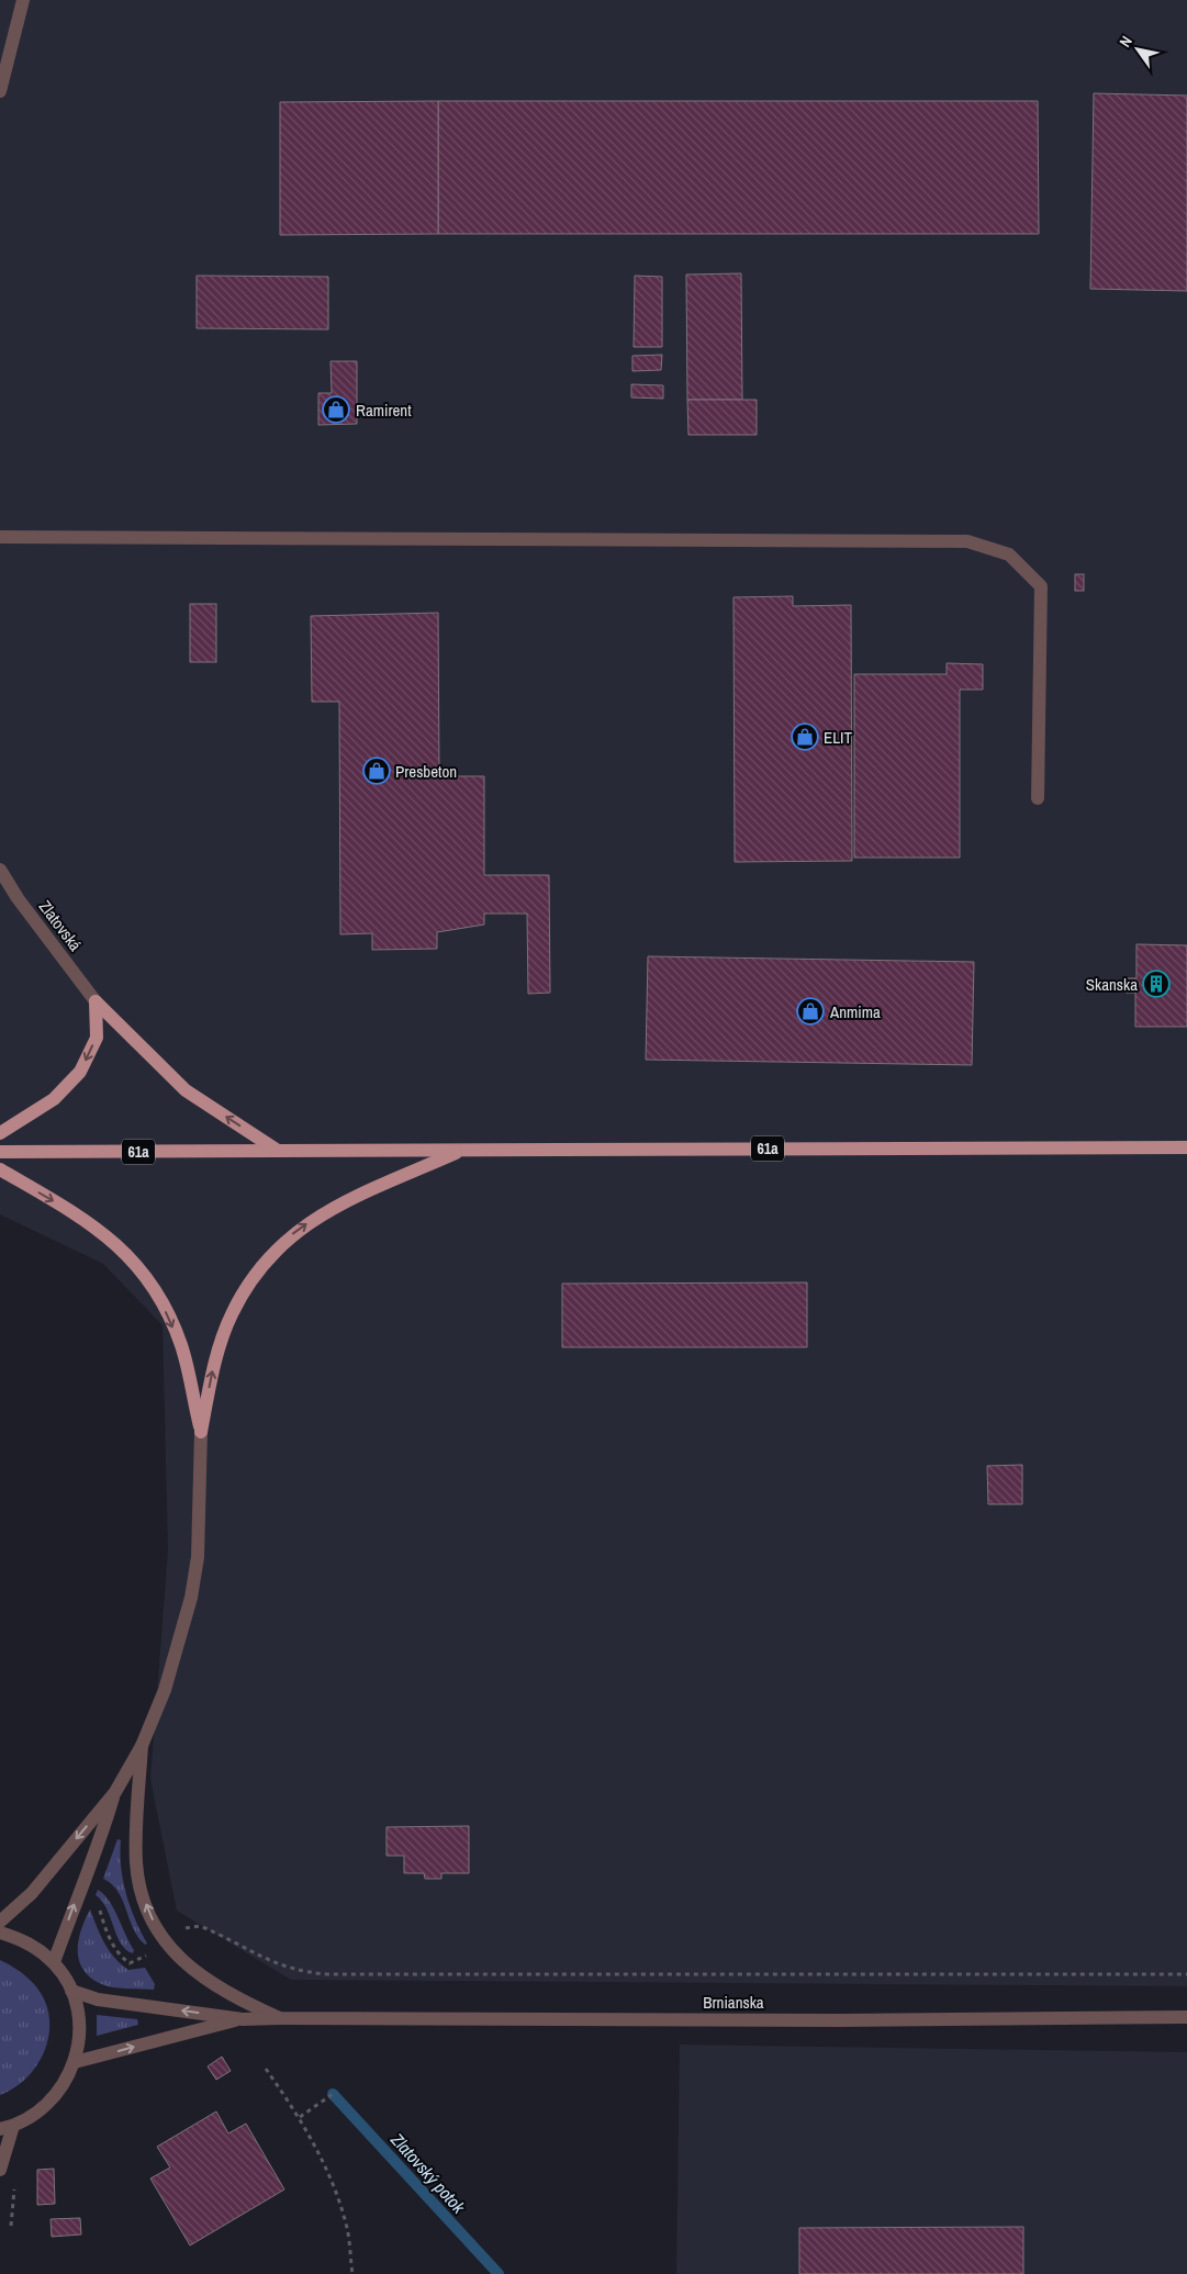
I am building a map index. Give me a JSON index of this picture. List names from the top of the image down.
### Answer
{
  "streets": {
    "main road": ["61a"],
    "street": ["Zlatovská", "Brnianska"]
  },
  "water": ["Zlatovský potok"],
  "places": {
    "shop": [
      "Ramirent",
      "ELIT",
      "Presbeton",
      "Anmima"
    ],
    "building": ["Skanska"]
  },
  "north": "top left"
}
